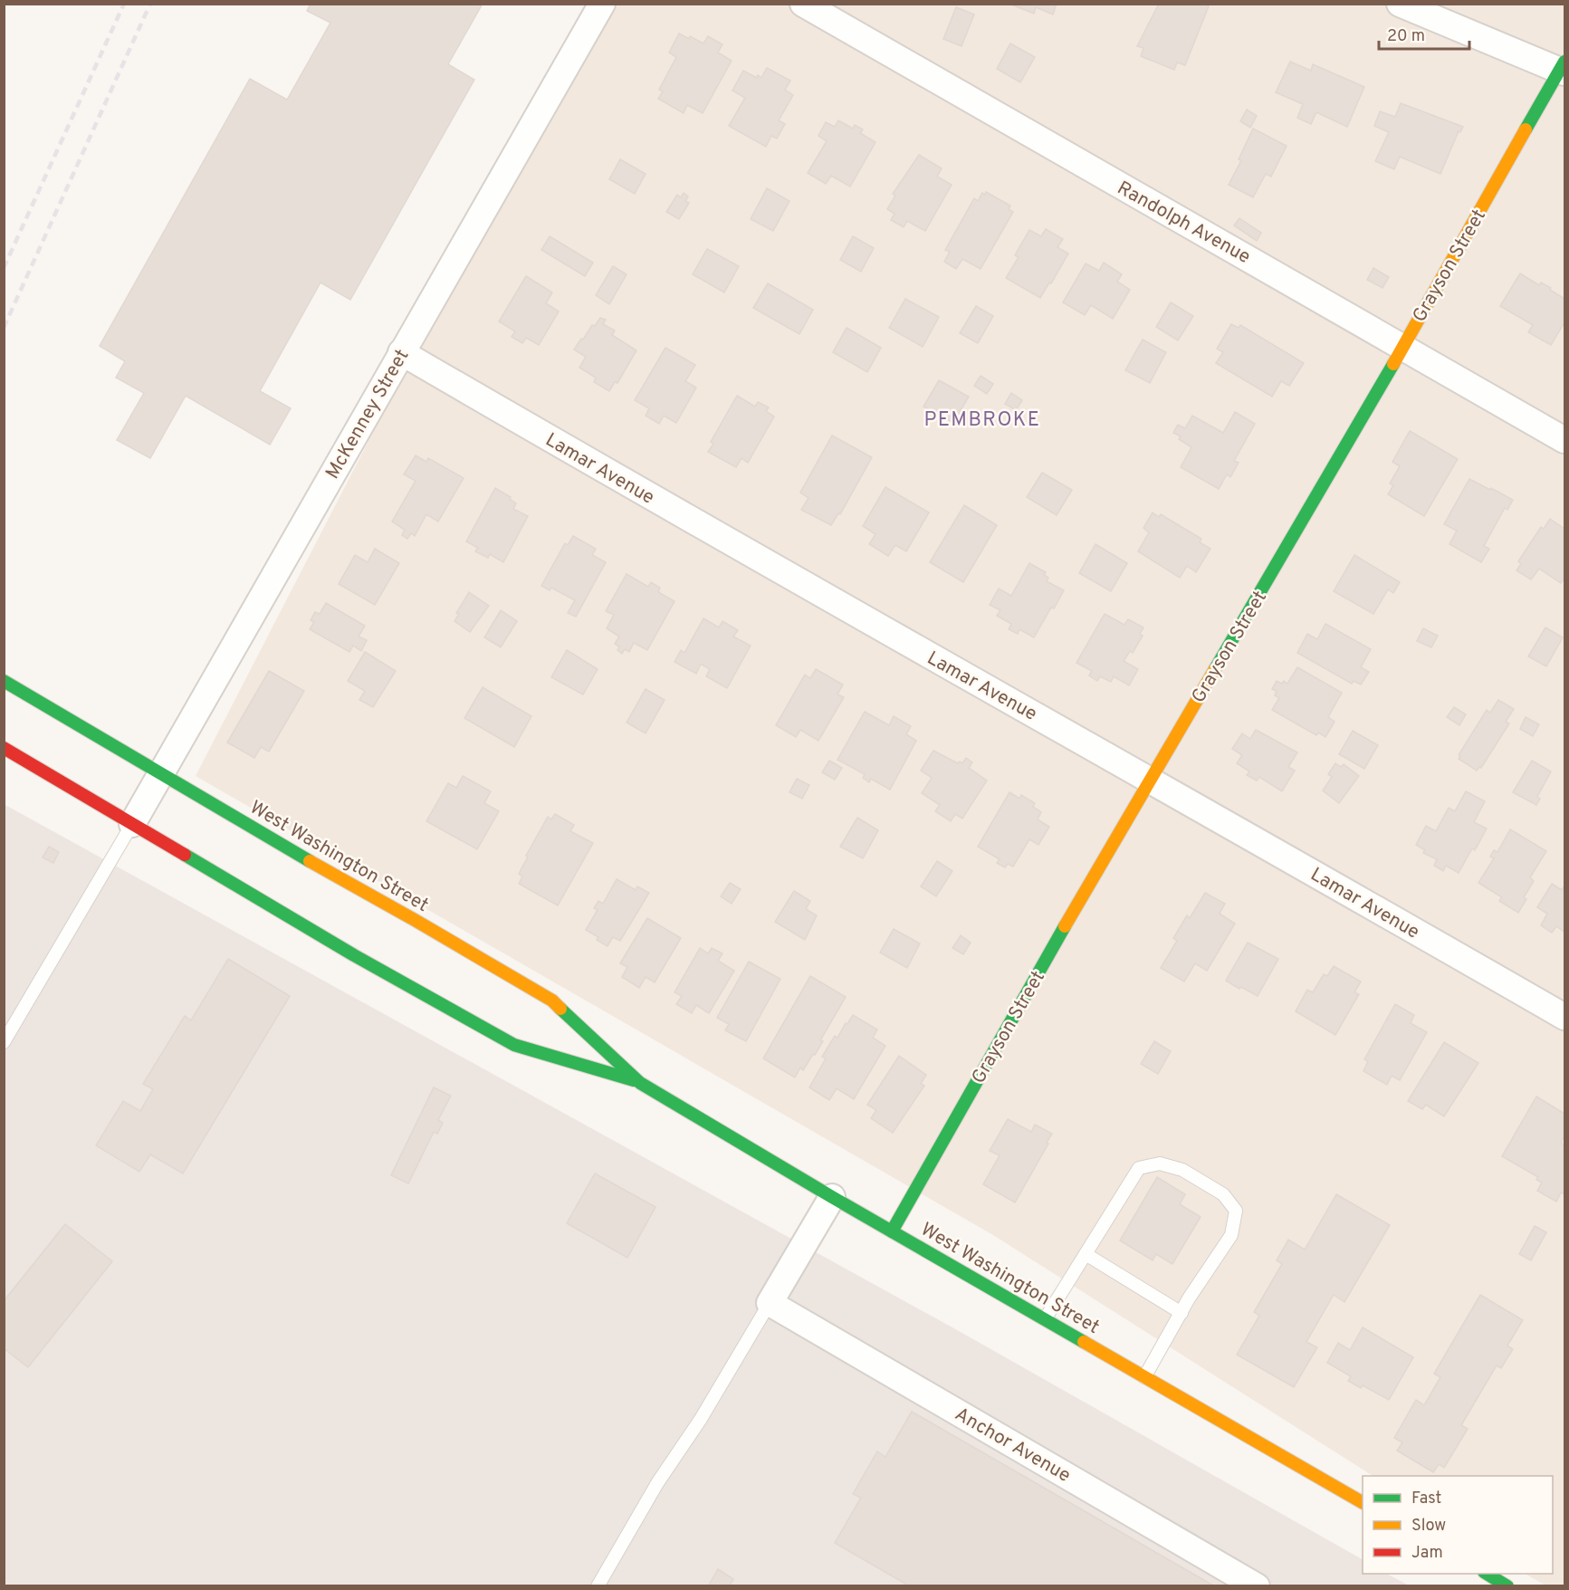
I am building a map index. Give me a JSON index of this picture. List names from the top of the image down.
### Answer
{
  "streets": {
    "main road": ["Grayson Street", "West Washington Street"],
    "street": [
      "Randolph Avenue",
      "McKenney Street",
      "Lamar Avenue",
      "Anchor Avenue"
    ]
  },
  "crossings": [
    ["Randolph Avenue", "Grayson Street"],
    ["Grayson Street", "Lamar Avenue"],
    ["Grayson Street", "West Washington Street"],
    ["McKenney Street", "Lamar Avenue"],
    ["McKenney Street", "West Washington Street"]
  ],
  "districts": ["PEMBROKE"],
  "legend": ["Fast", "Slow", "Jam"],
  "scale_bar": "20 m"
}
